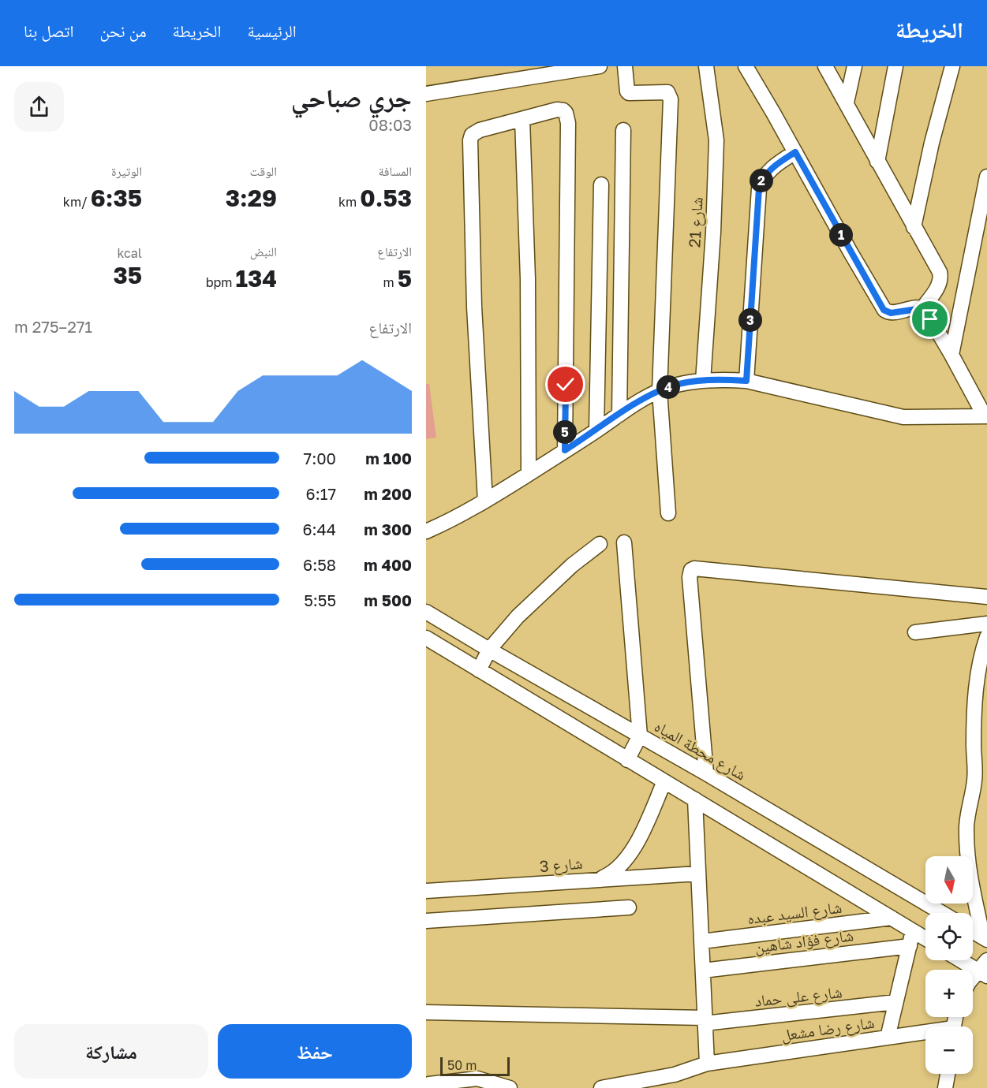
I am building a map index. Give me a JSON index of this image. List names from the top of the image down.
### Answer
{
  "streets": {
    "street": [
      "شارع 21",
      "شارع محطة المياه",
      "شارع 3",
      "شارع السيد عبده",
      "شارع فؤاد شاهين",
      "شارع على حماد",
      "شارع رضا مشعل"
    ]
  },
  "scale_bar": "50 m",
  "north": "bottom",
  "page": {
    "header": "الخريطة",
    "nav": [
      "الرئيسية",
      "الخريطة",
      "من نحن",
      "اتصل بنا"
    ],
    "heading": ["جري صباحي", "08:03"],
    "stats": [
      ["المسافة", "0.53 km"],
      ["الوقت", "3:29"],
      ["الوتيرة", "6:35 /km"],
      ["الارتفاع", "5 m"],
      ["النبض", "134 bpm"],
      ["kcal", "35"]
    ],
    "pins": [
      "2",
      "1",
      "3",
      "4",
      "5"
    ],
    "chart": ["الارتفاع", "271–275 m"],
    "list": [
      {
        "name": "100 m",
        "note": "7:00"
      },
      {
        "name": "200 m",
        "note": "6:17"
      },
      {
        "name": "300 m",
        "note": "6:44"
      },
      {
        "name": "400 m",
        "note": "6:58"
      },
      {
        "name": "500 m",
        "note": "5:55"
      }
    ],
    "map_buttons": ["+", "−"],
    "buttons": ["حفظ", "مشاركة"],
    "scale": "50 m"
  }
}
